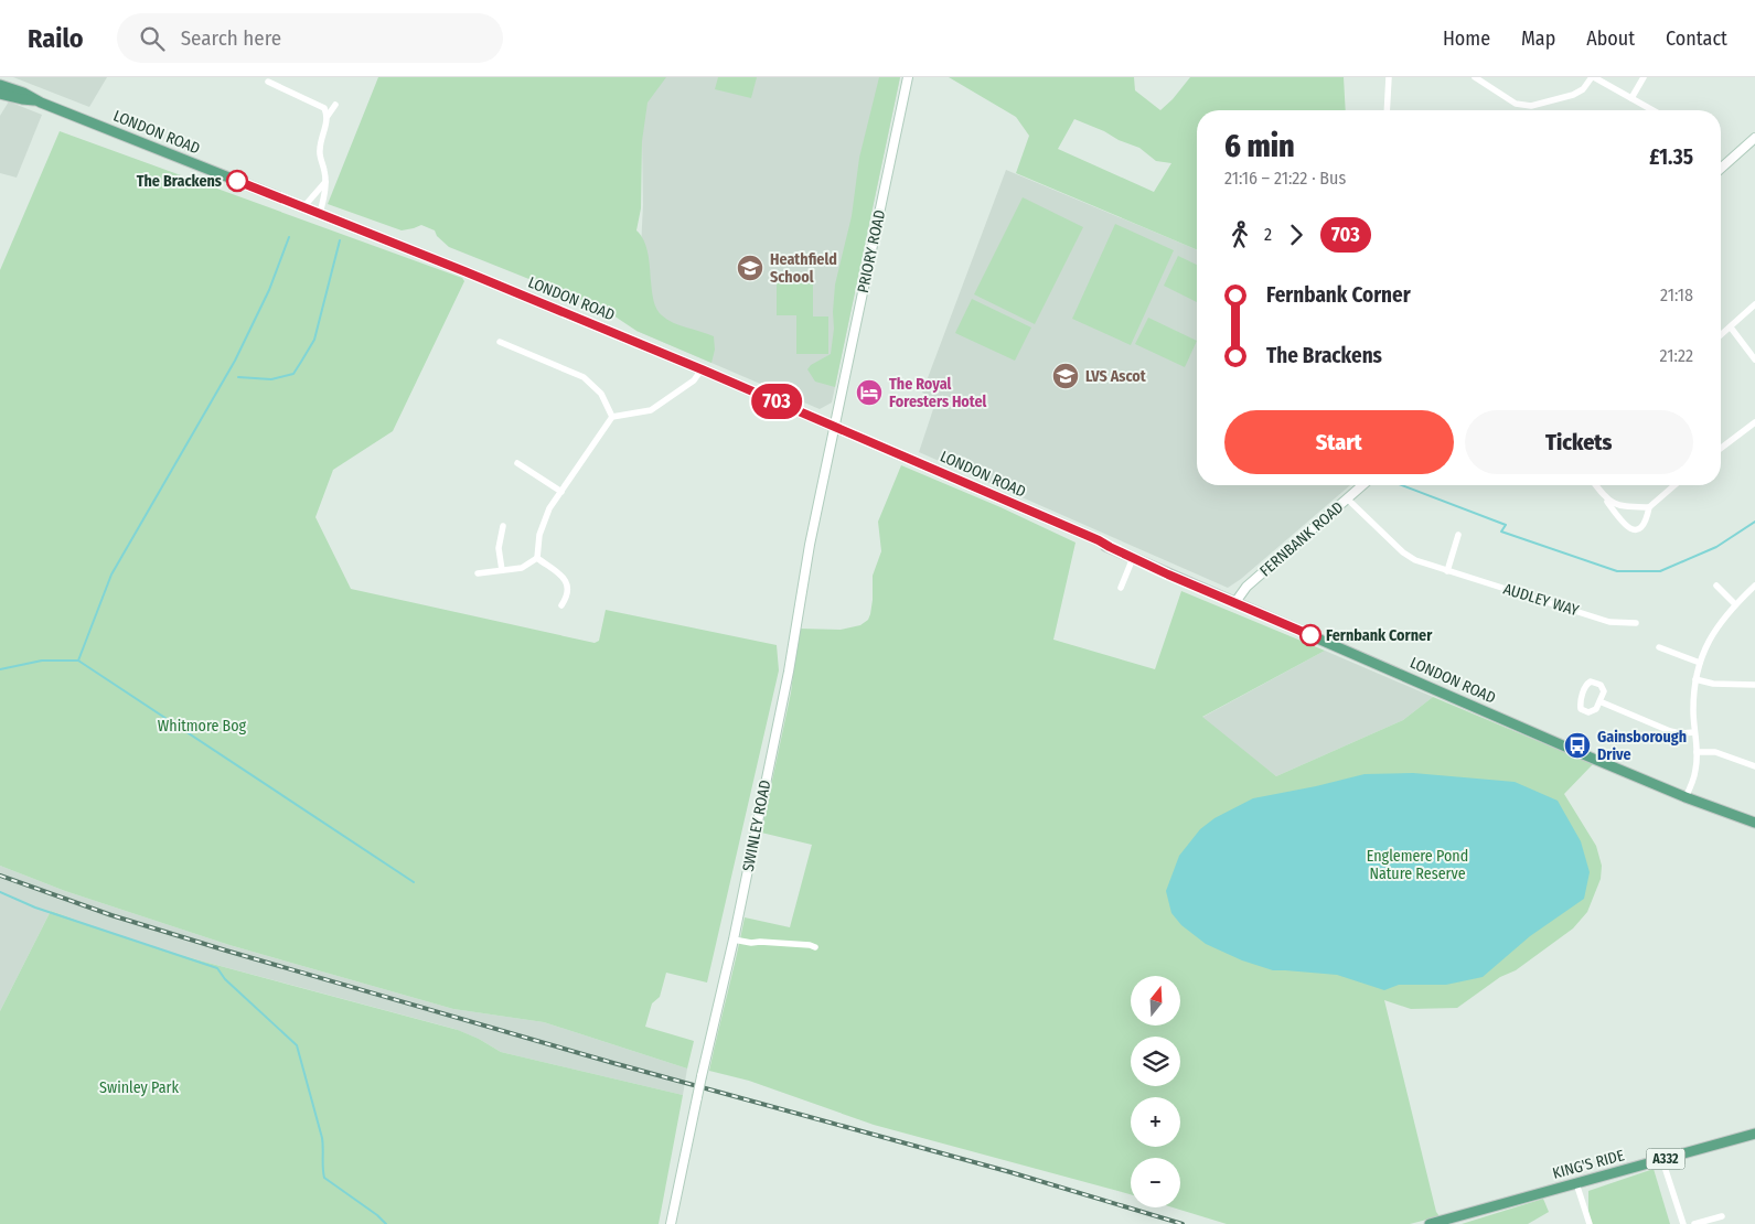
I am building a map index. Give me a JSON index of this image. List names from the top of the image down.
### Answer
{
  "streets": {
    "main road": [
      "LONDON ROAD",
      "PRIORY ROAD",
      "FERNBANK ROAD",
      "SWINLEY ROAD",
      "A332",
      "KING'S RIDE"
    ],
    "street": ["AUDLEY WAY"]
  },
  "crossings": [
    ["LONDON ROAD", "PRIORY ROAD"],
    ["LONDON ROAD", "FERNBANK ROAD"],
    ["LONDON ROAD", "SWINLEY ROAD"],
    ["PRIORY ROAD", "SWINLEY ROAD"],
    ["FERNBANK ROAD", "AUDLEY WAY"]
  ],
  "parks": ["Whitmore Bog", "Englemere Pond Nature Reserve", "Swinley Park"],
  "places": {
    "other": ["The Brackens", "Fernbank Corner"],
    "school or university": ["Heathfield School", "LVS Ascot"],
    "hotel": ["The Royal Foresters Hotel"],
    "bus stop": ["Gainsborough Drive"]
  },
  "lines": ["bus line 703"],
  "north": "top",
  "page": {
    "header": "Railo",
    "search": "Search here",
    "nav": [
      "Home",
      "Map",
      "About",
      "Contact"
    ],
    "on_map": "703",
    "heading": ["6 min", "21:16 – 21:22 · Bus", "£1.35"],
    "legs": ["2", "703"],
    "list": [
      {
        "name": "Fernbank Corner",
        "value": "21:18"
      },
      {
        "name": "The Brackens",
        "value": "21:22"
      }
    ],
    "buttons": ["Start", "Tickets"],
    "map_buttons": ["+", "−"]
  }
}
